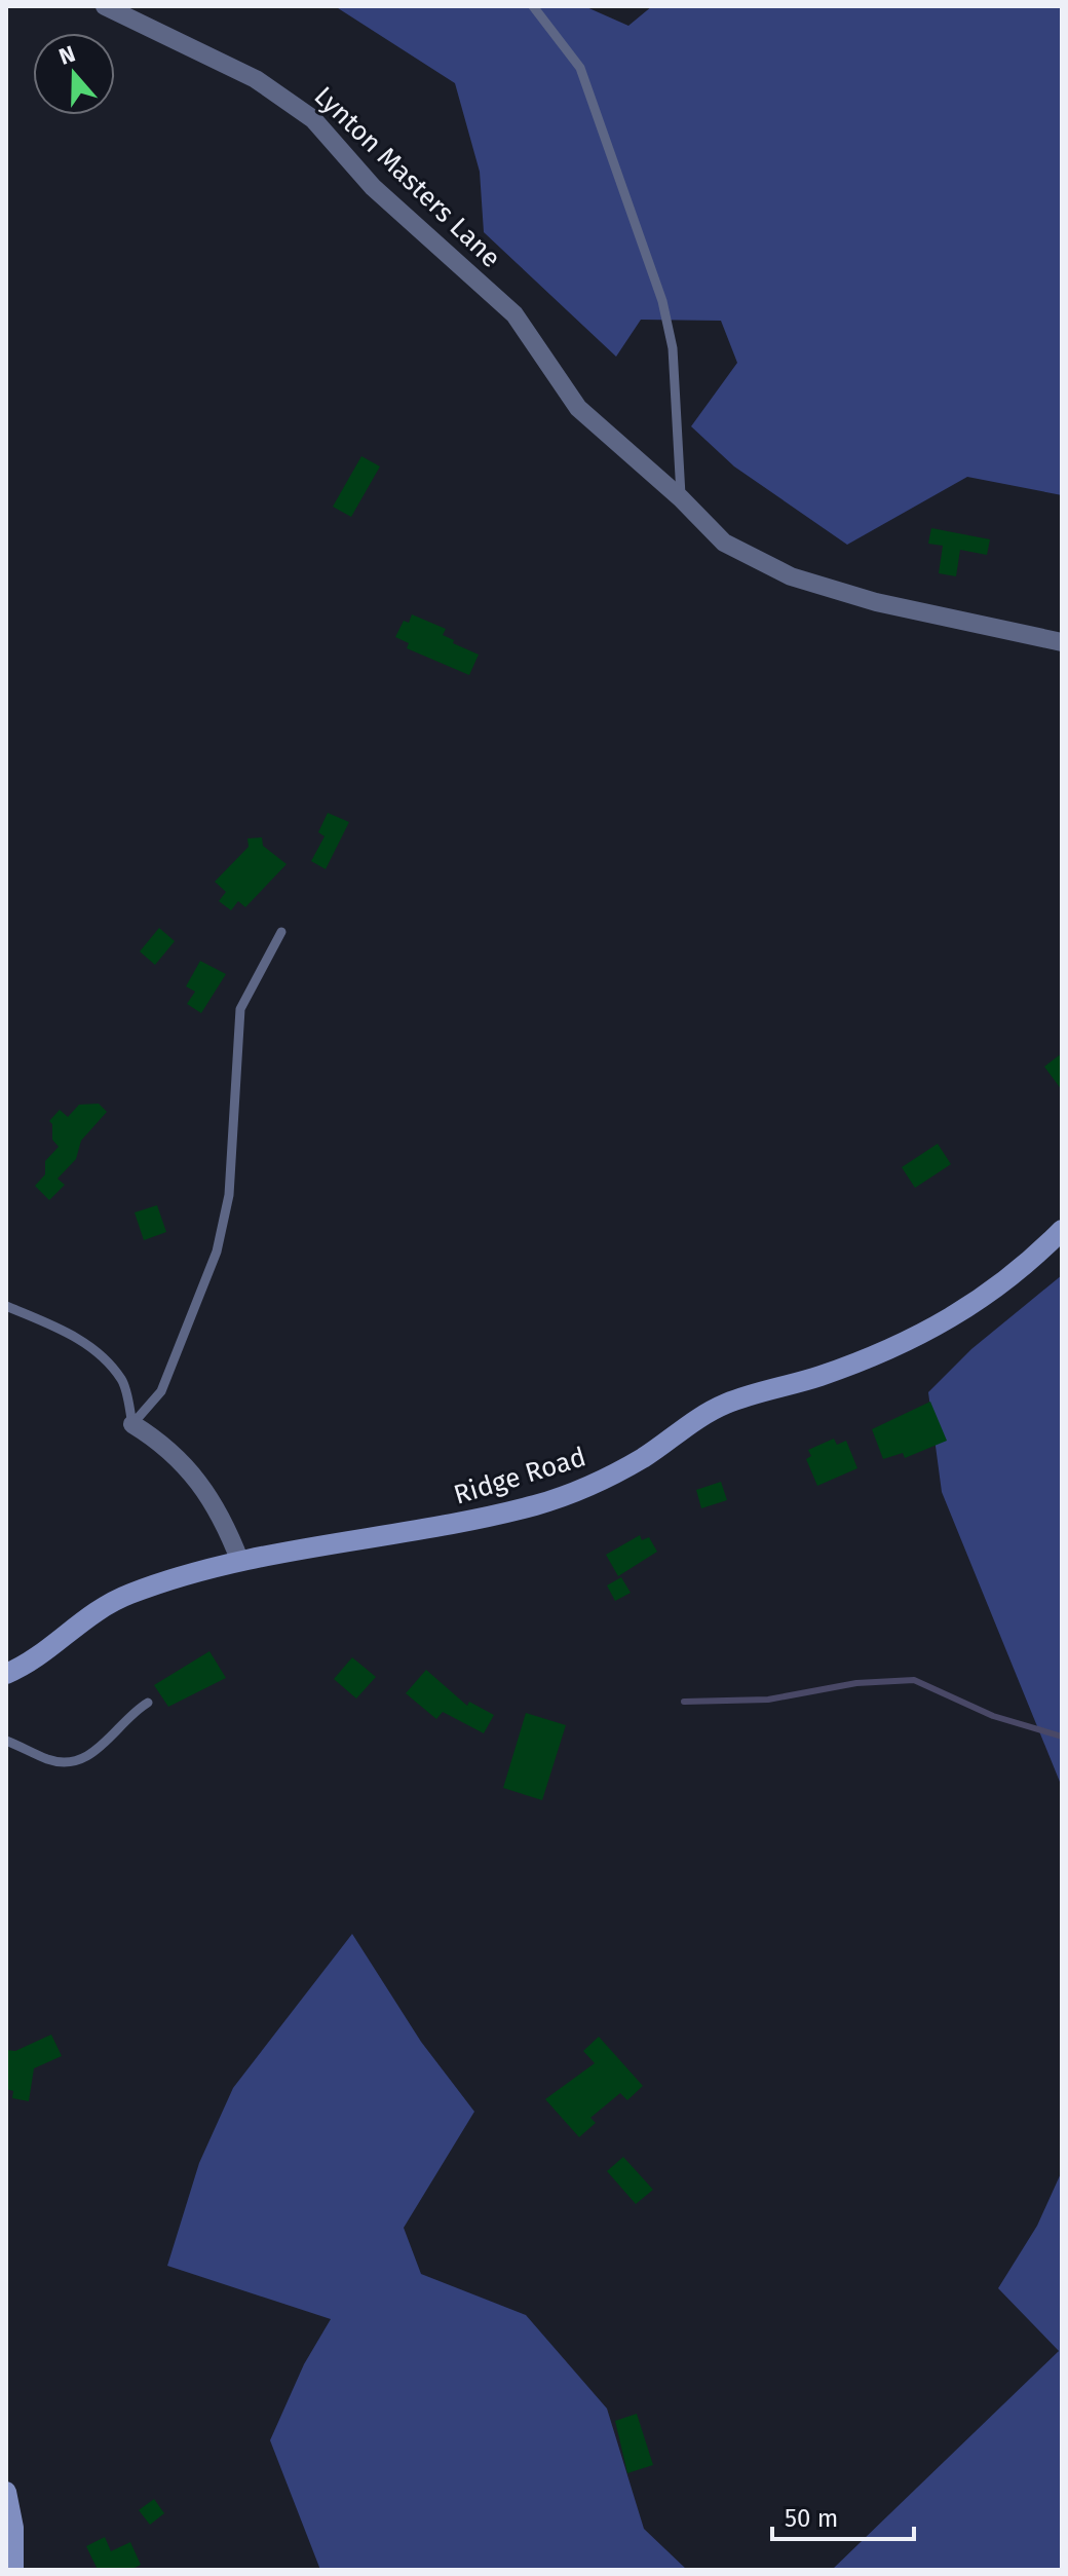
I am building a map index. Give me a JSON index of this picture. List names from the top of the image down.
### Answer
{
  "streets": {
    "street": ["Lynton Masters Lane", "Ridge Road"]
  },
  "scale_bar": "50 m",
  "north": "top"
}
